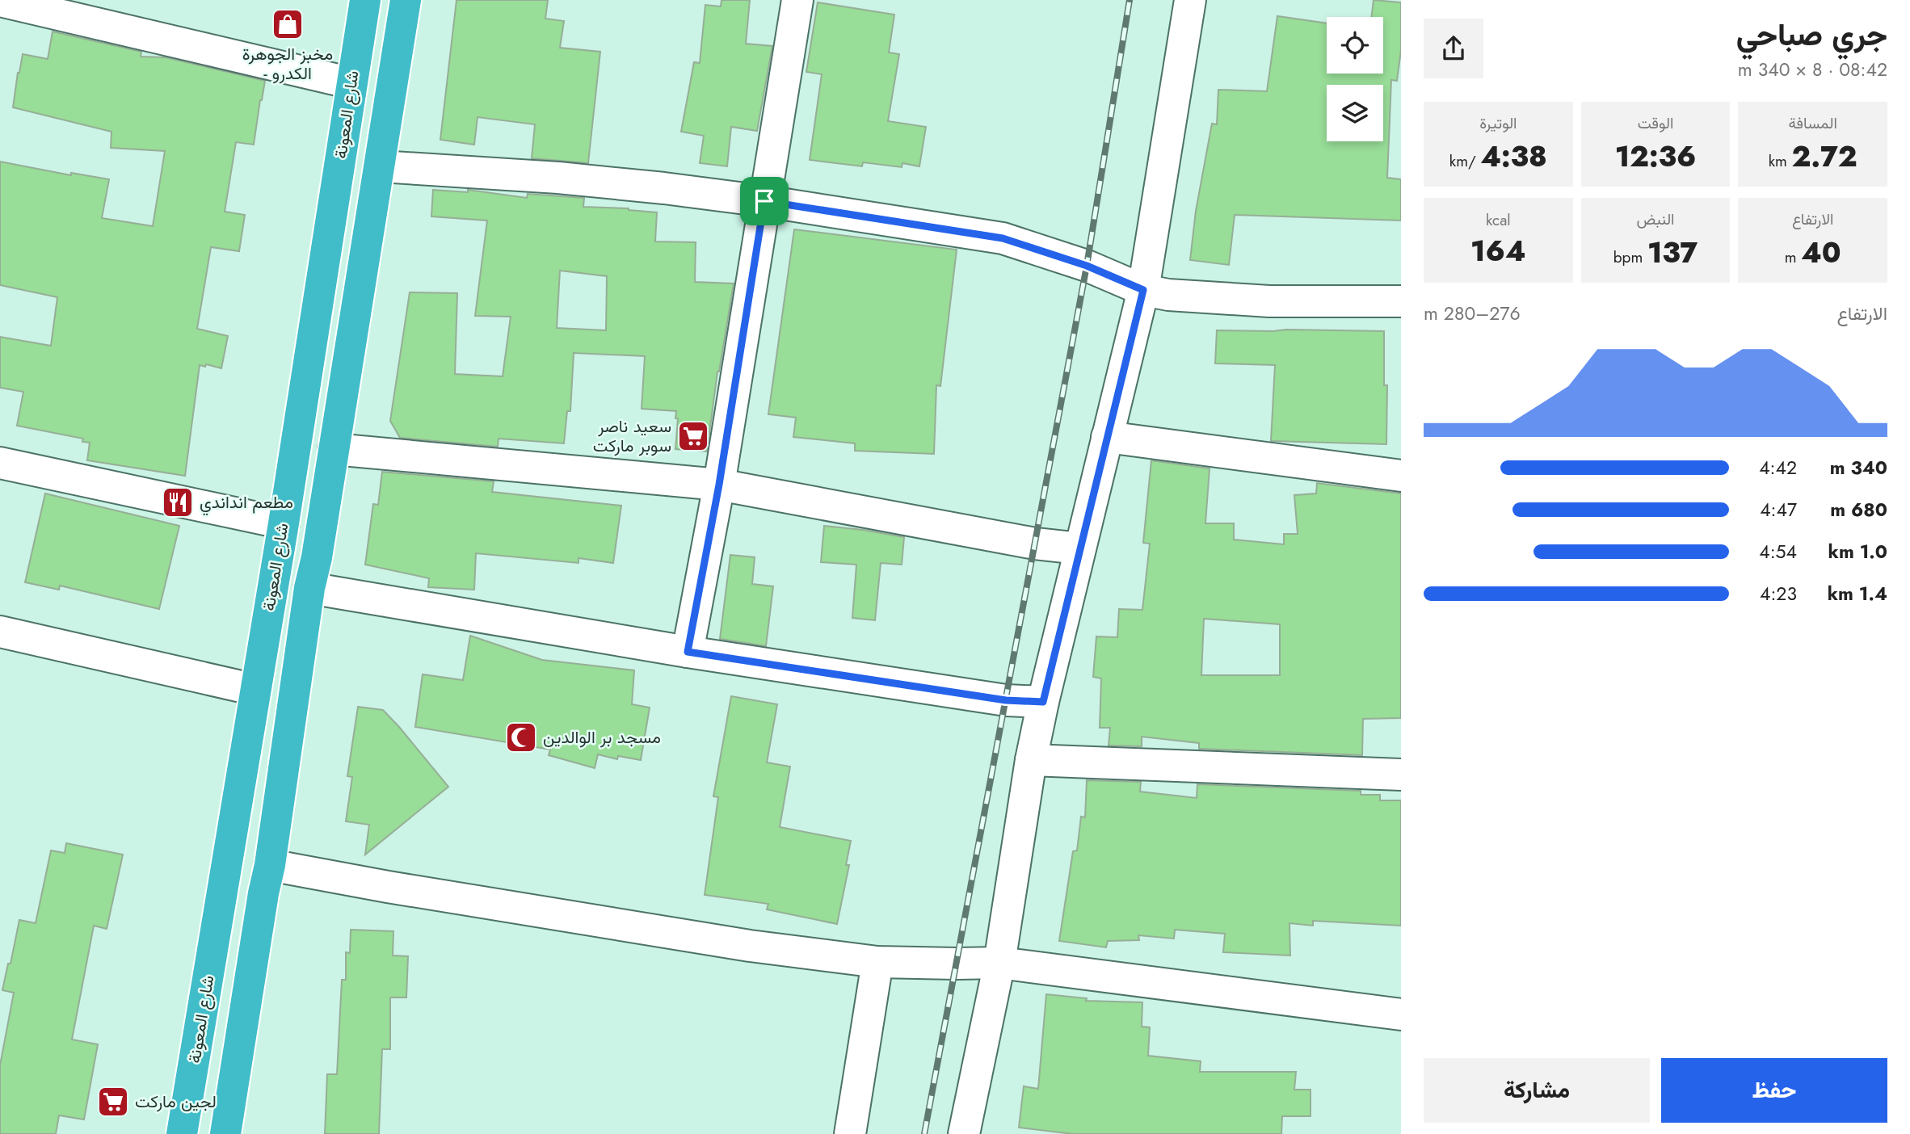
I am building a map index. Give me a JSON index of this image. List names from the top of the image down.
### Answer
{
  "streets": {
    "highway": ["شارع المعونة"]
  },
  "places": {
    "shop": ["مخبز الجوهرة - الكدرو"],
    "supermarket": ["سعيد ناصر سوبر ماركت", "لجين ماركت"],
    "restaurant": ["مطعم انداندي"],
    "mosque": ["مسجد بر الوالدين"]
  },
  "page": {
    "heading": ["جري صباحي", "08:42 · 8 × 340 m"],
    "stats": [
      ["المسافة", "2.72 km"],
      ["الوقت", "12:36"],
      ["الوتيرة", "4:38 /km"],
      ["الارتفاع", "40 m"],
      ["النبض", "137 bpm"],
      ["kcal", "164"]
    ],
    "chart": ["الارتفاع", "276–280 m"],
    "list": [
      {
        "name": "340 m",
        "note": "4:42"
      },
      {
        "name": "680 m",
        "note": "4:47"
      },
      {
        "name": "1.0 km",
        "note": "4:54"
      },
      {
        "name": "1.4 km",
        "note": "4:23"
      }
    ],
    "buttons": ["حفظ", "مشاركة"]
  }
}
